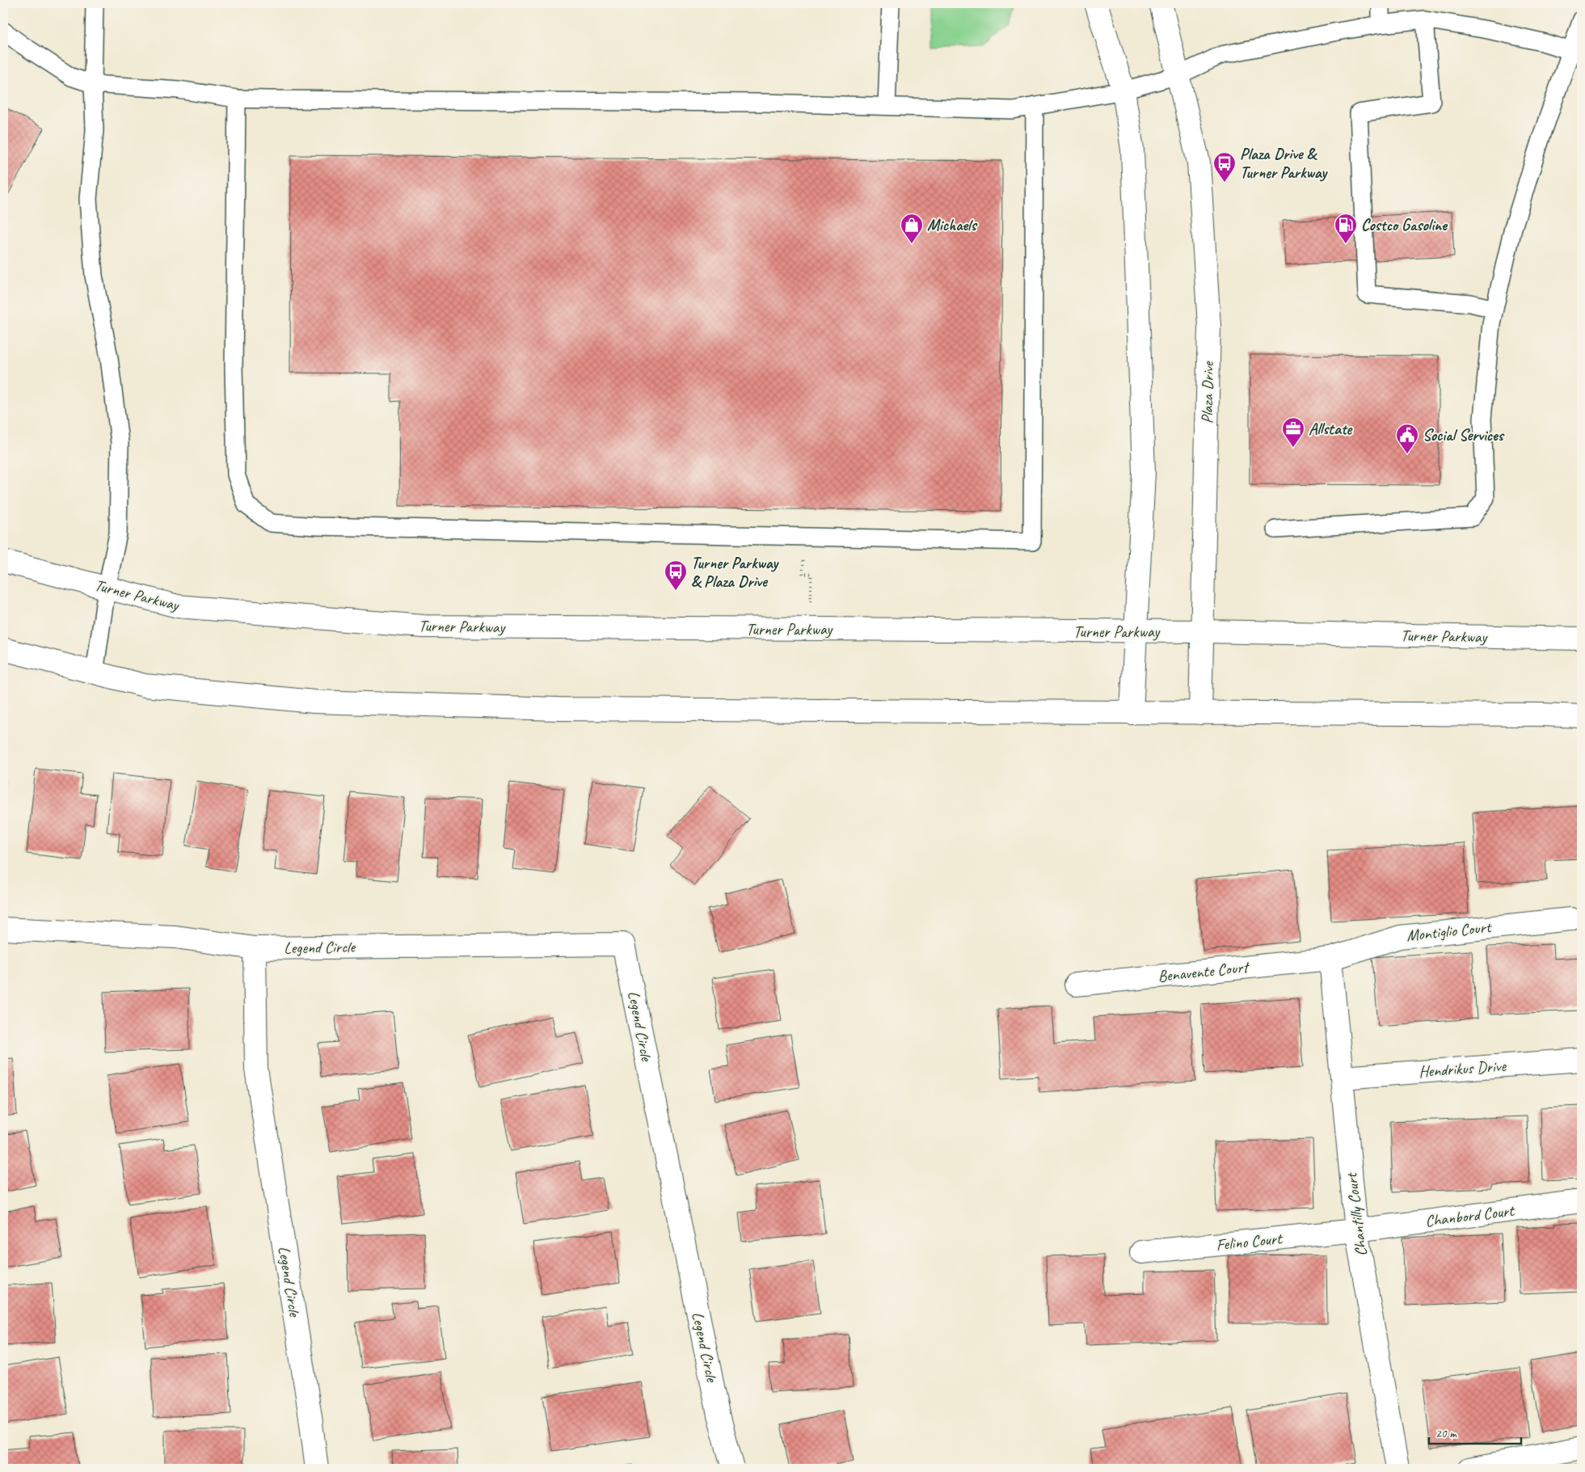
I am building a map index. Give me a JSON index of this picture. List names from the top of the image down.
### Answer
{
  "streets": {
    "street": [
      "Plaza Drive",
      "Turner Parkway",
      "Montiglio Court",
      "Legend Circle",
      "Benavente Court",
      "Hendrikus Drive",
      "Chantilly Court",
      "Chanbord Court",
      "Felino Court"
    ]
  },
  "crossings": [
    ["Plaza Drive", "Turner Parkway"],
    ["Montiglio Court", "Benavente Court"],
    ["Montiglio Court", "Chantilly Court"],
    ["Benavente Court", "Chantilly Court"],
    ["Hendrikus Drive", "Chantilly Court"],
    ["Chantilly Court", "Chanbord Court"],
    ["Chantilly Court", "Felino Court"],
    ["Chanbord Court", "Felino Court"]
  ],
  "places": {
    "bus stop": ["Plaza Drive & Turner Parkway", "Turner Parkway & Plaza Drive"],
    "shop": ["Michaels"],
    "fuel station": ["Costco Gasoline"],
    "office": ["Allstate"],
    "public building": ["Social Services"]
  },
  "scale_bar": "20 m"
}
